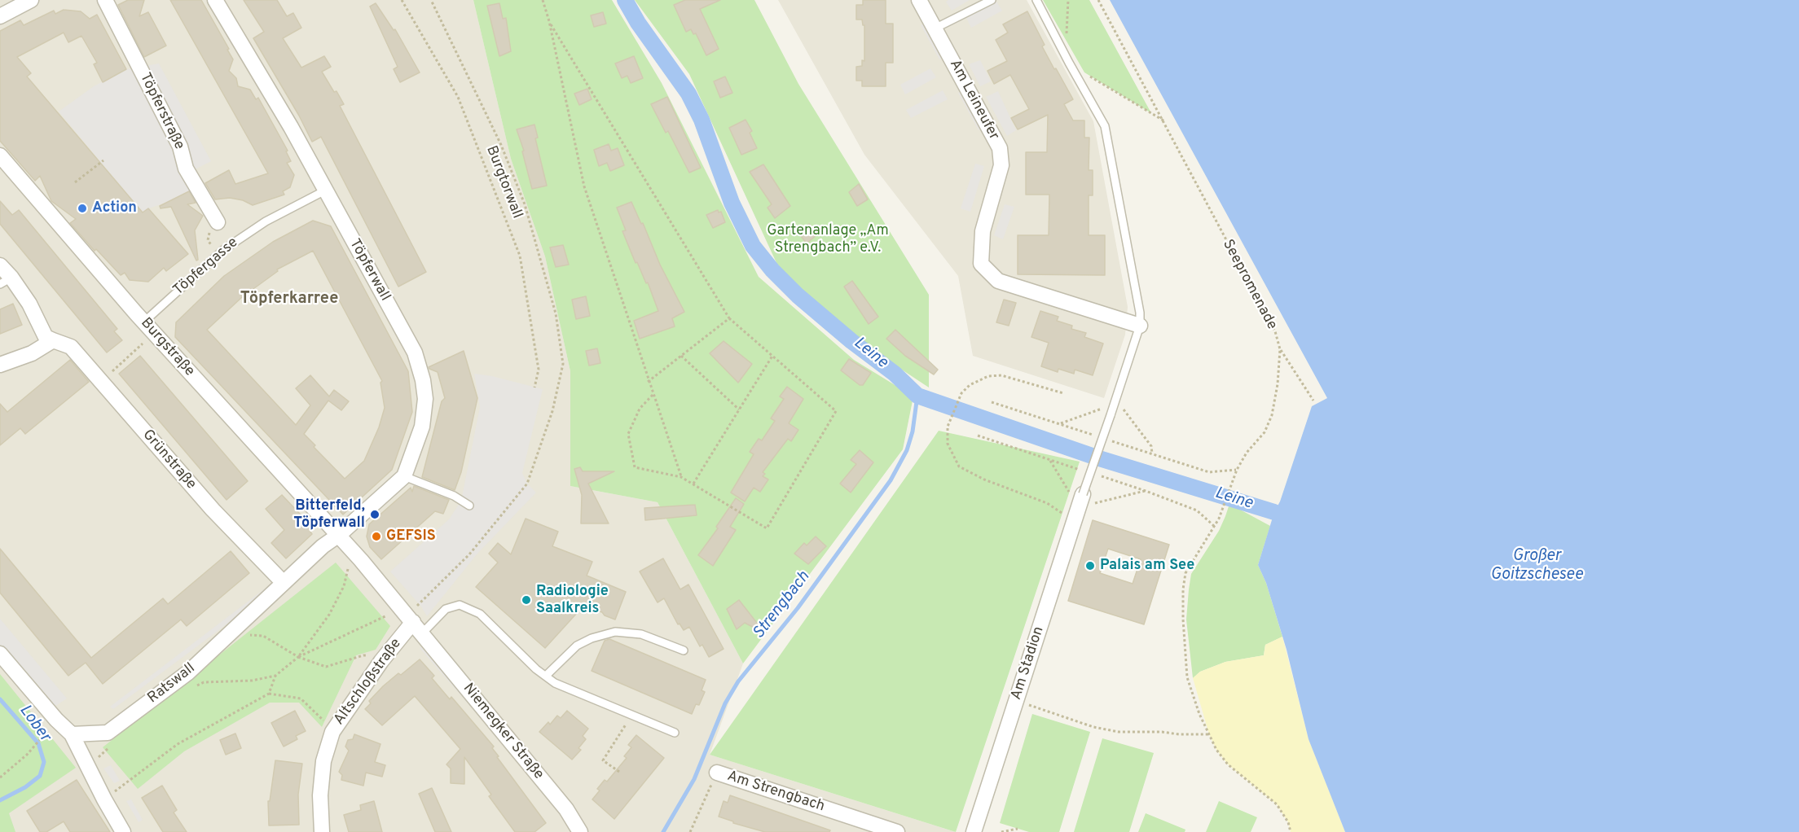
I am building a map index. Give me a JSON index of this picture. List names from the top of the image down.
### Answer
{
  "streets": {
    "street": [
      "Am Leineufer",
      "Töpferstraße",
      "Töpferwall",
      "Burgstraße",
      "Grünstraße",
      "Am Stadion",
      "Altschloßstraße",
      "Ratswall",
      "Niemegker Straße",
      "Am Strengbach"
    ],
    "lane": ["Töpfergasse"],
    "path": ["Burgtorwall", "Seepromenade"]
  },
  "crossings": [
    ["Töpfergasse", "Töpferwall"],
    ["Töpfergasse", "Burgstraße"],
    ["Töpferwall", "Burgstraße"],
    ["Töpferwall", "Ratswall"],
    ["Töpferwall", "Niemegker Straße"],
    ["Burgstraße", "Ratswall"],
    ["Burgstraße", "Niemegker Straße"],
    ["Grünstraße", "Ratswall"],
    ["Altschloßstraße", "Niemegker Straße"],
    ["Ratswall", "Niemegker Straße"]
  ],
  "districts": ["Töpferkarree"],
  "water": [
    "Leine",
    "Großer Goitzschesee",
    "Strengbach",
    "Lober"
  ],
  "parks": ["Gartenanlage „Am Strengbach” e.V."],
  "places": [
    "Action",
    "Bitterfeld, Töpferwall",
    "GEFSIS",
    "Palais am See",
    "Radiologie Saalkreis"
  ]
}
